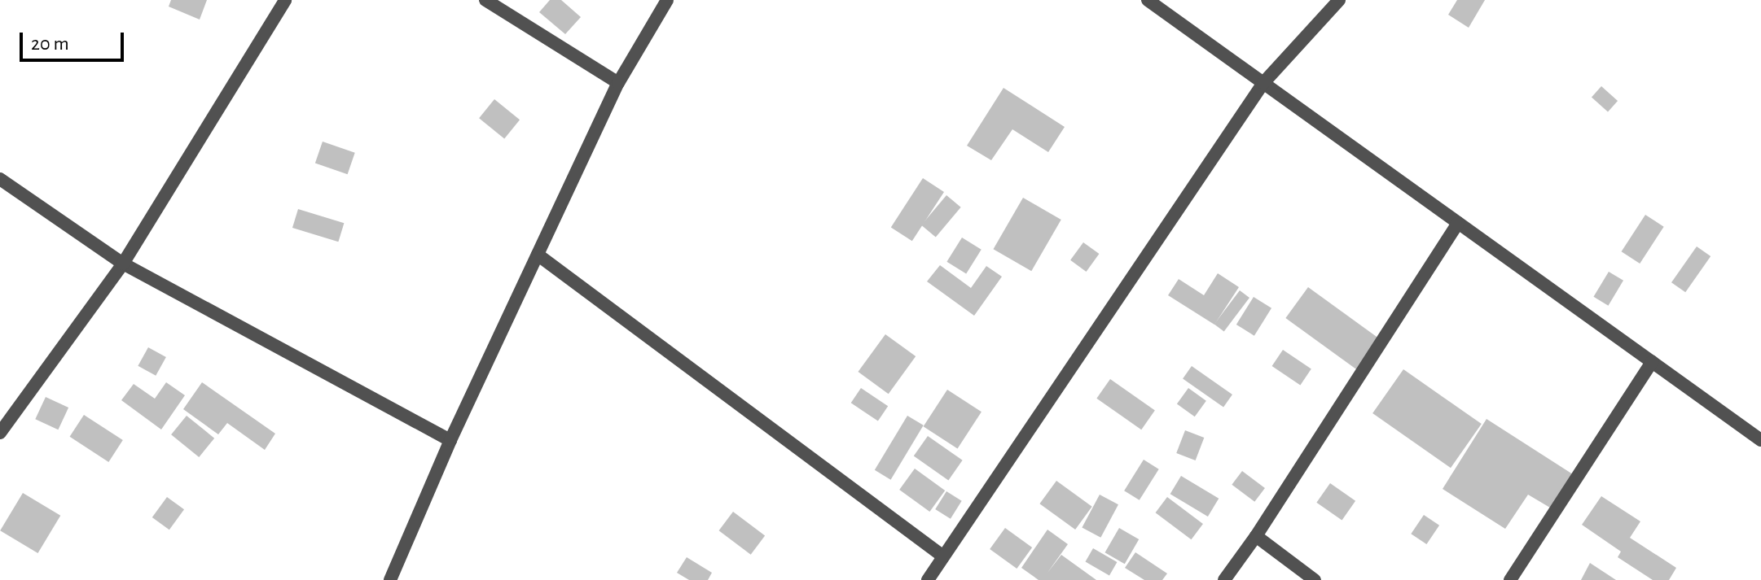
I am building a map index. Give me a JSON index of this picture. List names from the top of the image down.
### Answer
{
  "scale_bar": "20 m"
}
